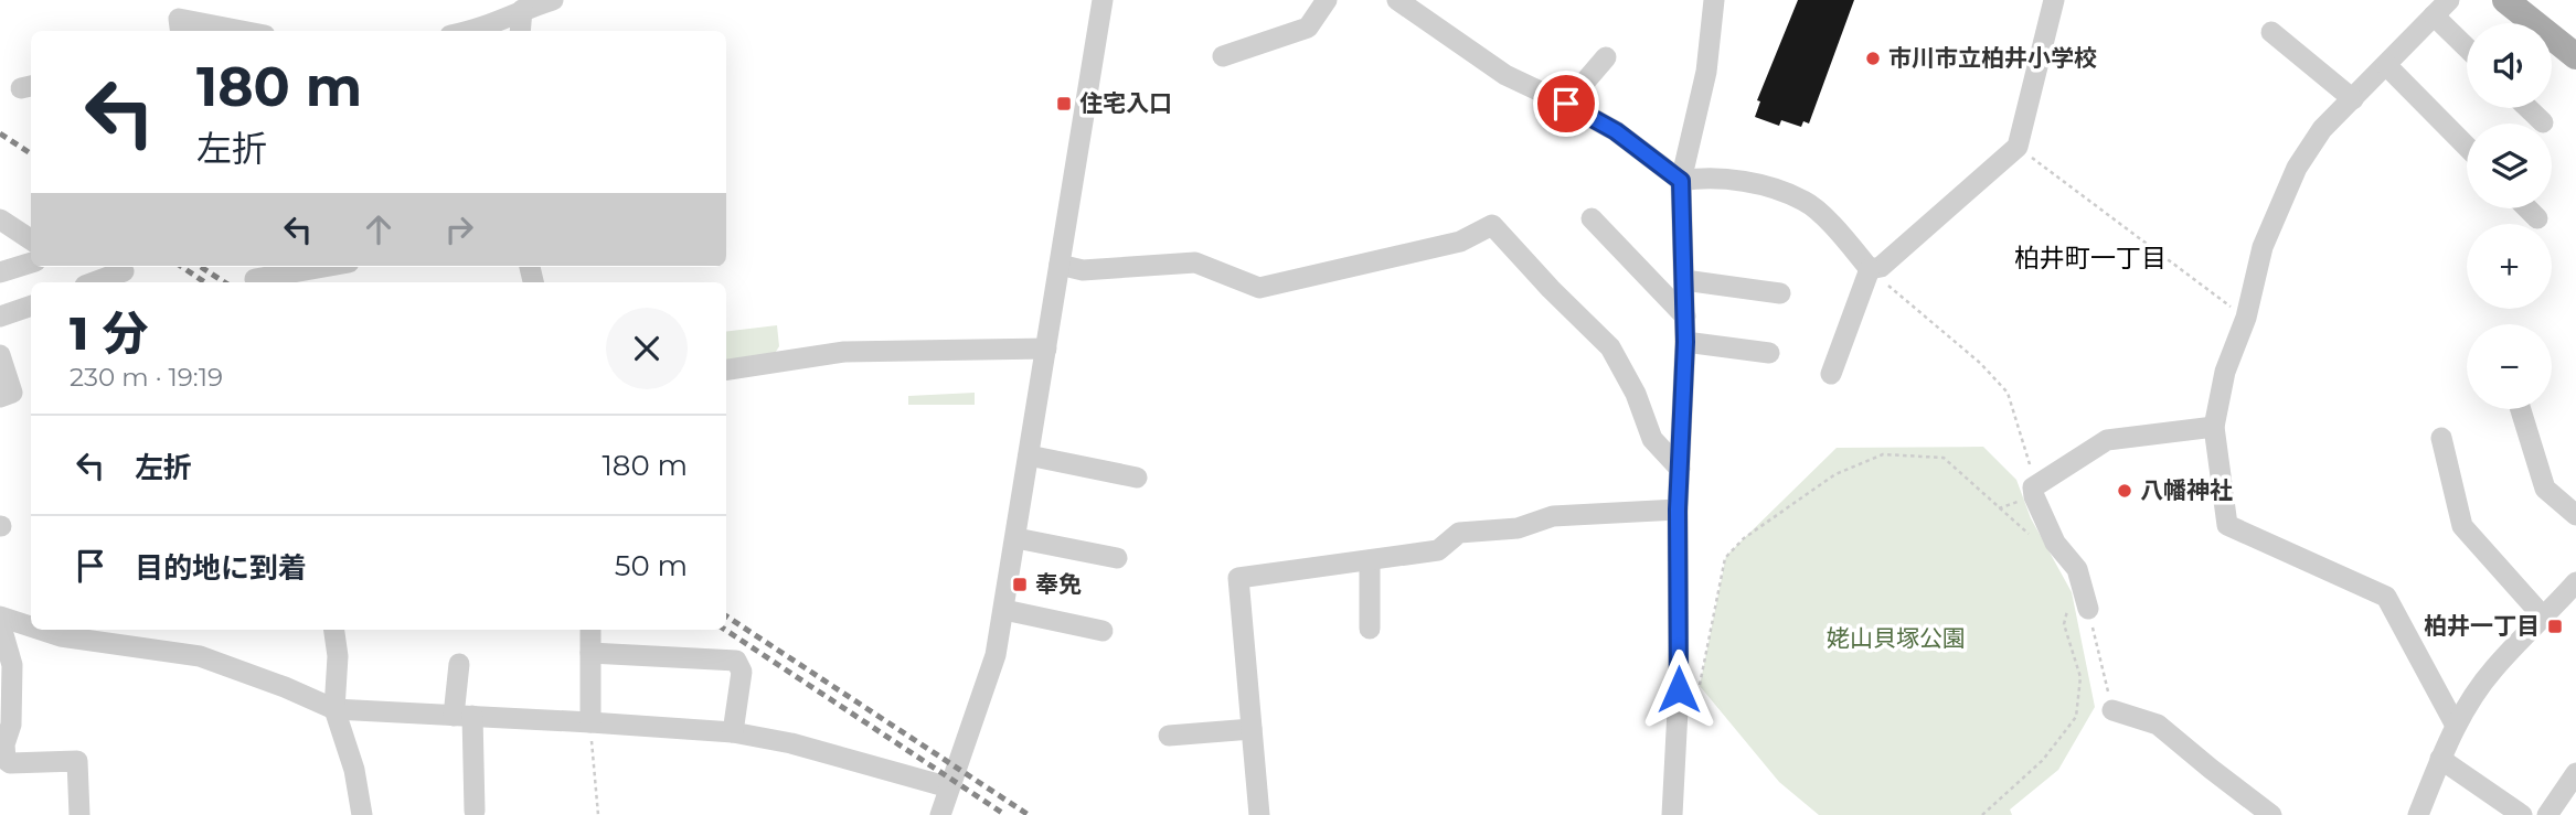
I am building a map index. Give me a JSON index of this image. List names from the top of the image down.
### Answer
{
  "districts": ["柏井町一丁目"],
  "parks": ["姥山貝塚公園"],
  "places": {
    "other": ["市川市立柏井小学校", "八幡神社"],
    "transit": ["住宅入口", "奉免", "柏井一丁目"]
  },
  "page": {
    "map_buttons": ["+", "−"],
    "turn": ["180 m", "左折"],
    "heading": ["1 分", "230 m · 19:19"],
    "list": [
      {
        "name": "左折",
        "value": "180 m"
      },
      {
        "name": "目的地に到着",
        "value": "50 m"
      }
    ]
  }
}
